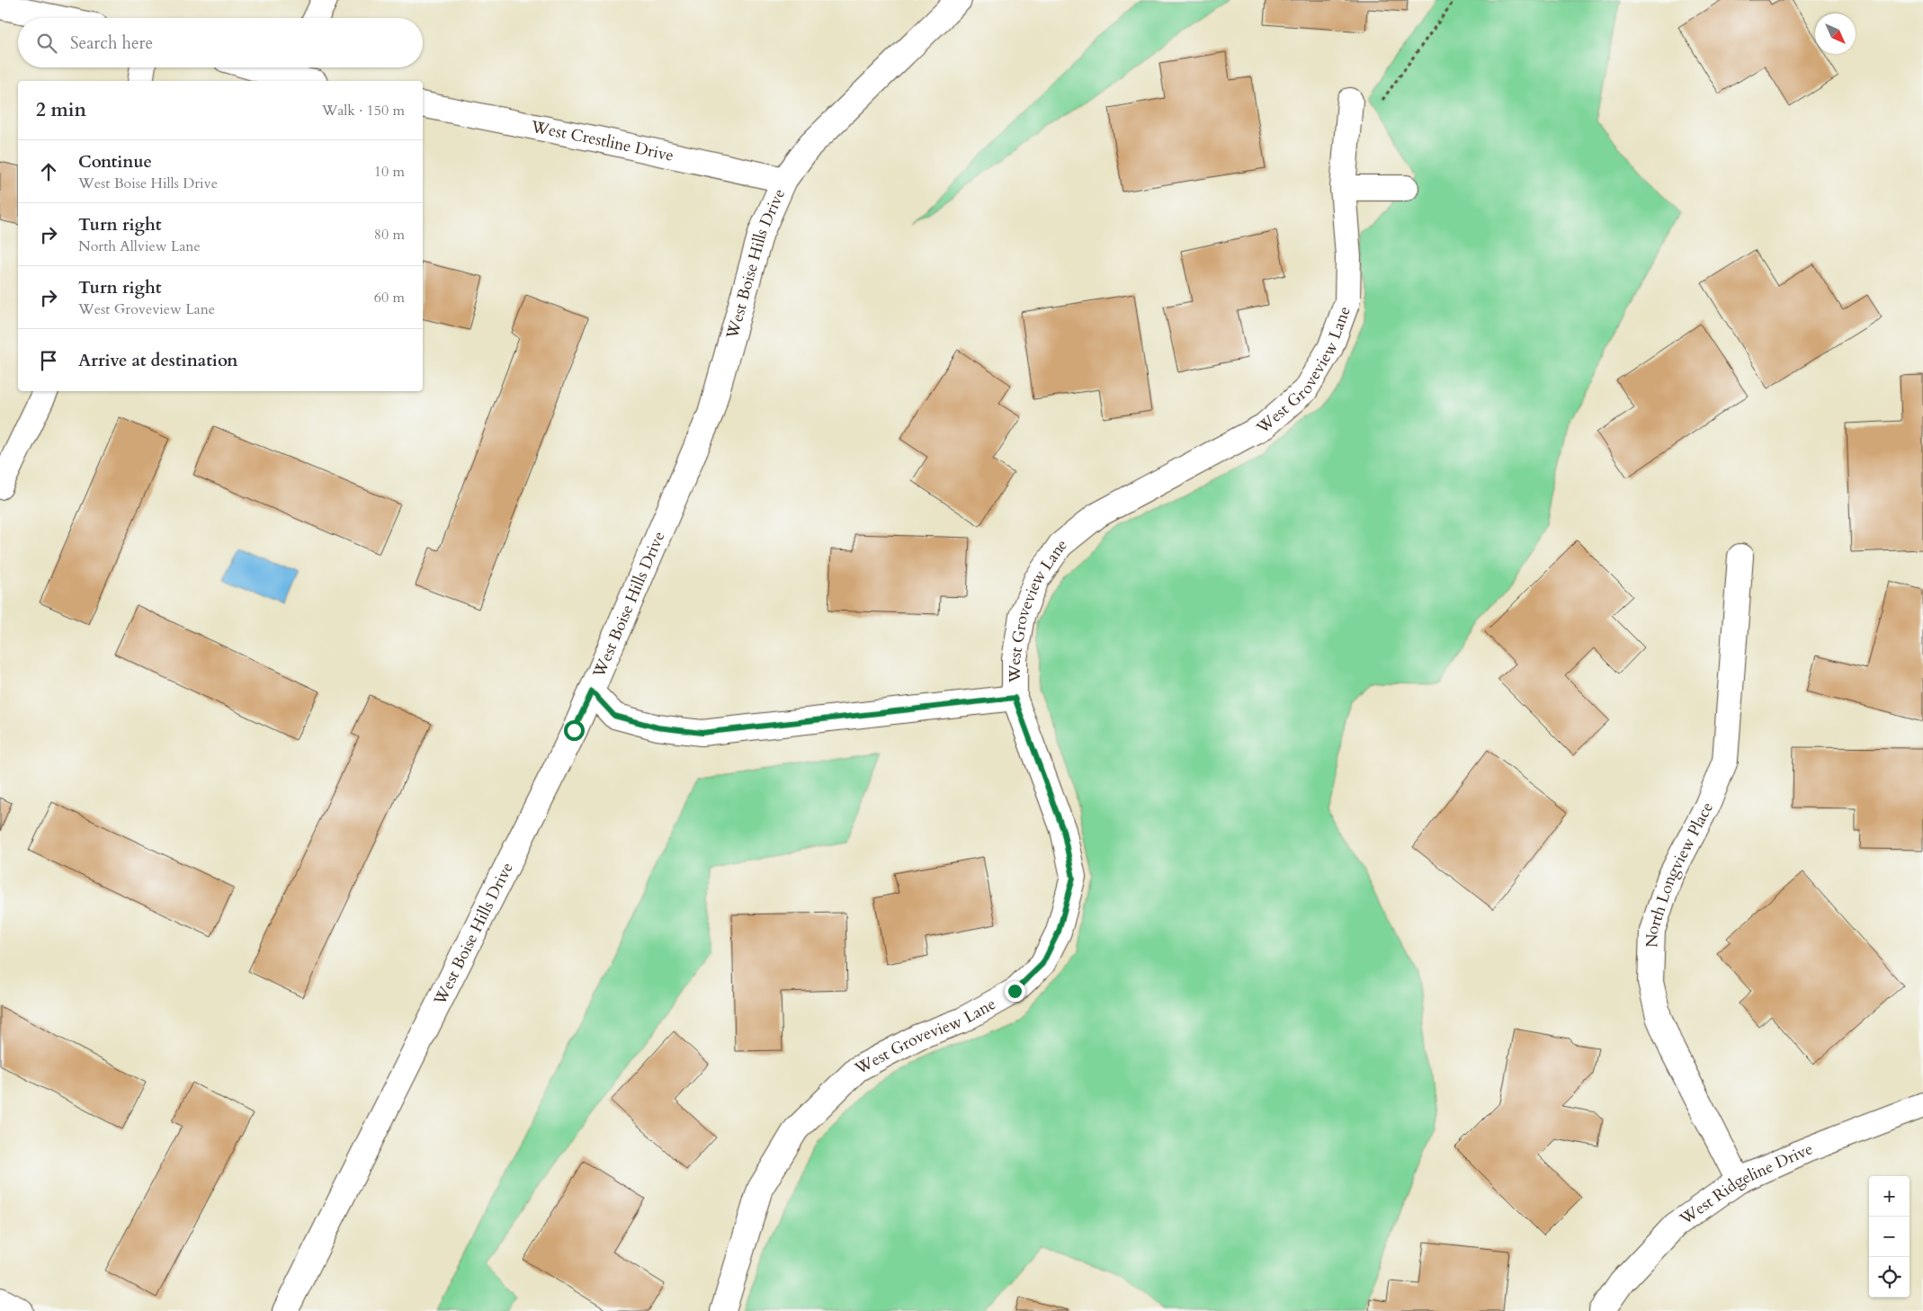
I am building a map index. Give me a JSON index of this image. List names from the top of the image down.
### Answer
{
  "streets": {
    "street": [
      "West Crestline Drive",
      "West Boise Hills Drive",
      "West Groveview Lane",
      "North Longview Place",
      "West Ridgeline Drive"
    ]
  },
  "crossings": [
    ["West Crestline Drive", "West Boise Hills Drive"],
    ["North Longview Place", "West Ridgeline Drive"]
  ],
  "north": "bottom right",
  "page": {
    "search": "Search here",
    "heading": ["2 min", "Walk · 150 m"],
    "list": [
      ["Continue", "West Boise Hills Drive", "10 m"],
      ["Turn right", "North Allview Lane", "80 m"],
      ["Turn right", "West Groveview Lane", "60 m"],
      "Arrive at destination"
    ],
    "map_buttons": ["+", "−"]
  }
}
